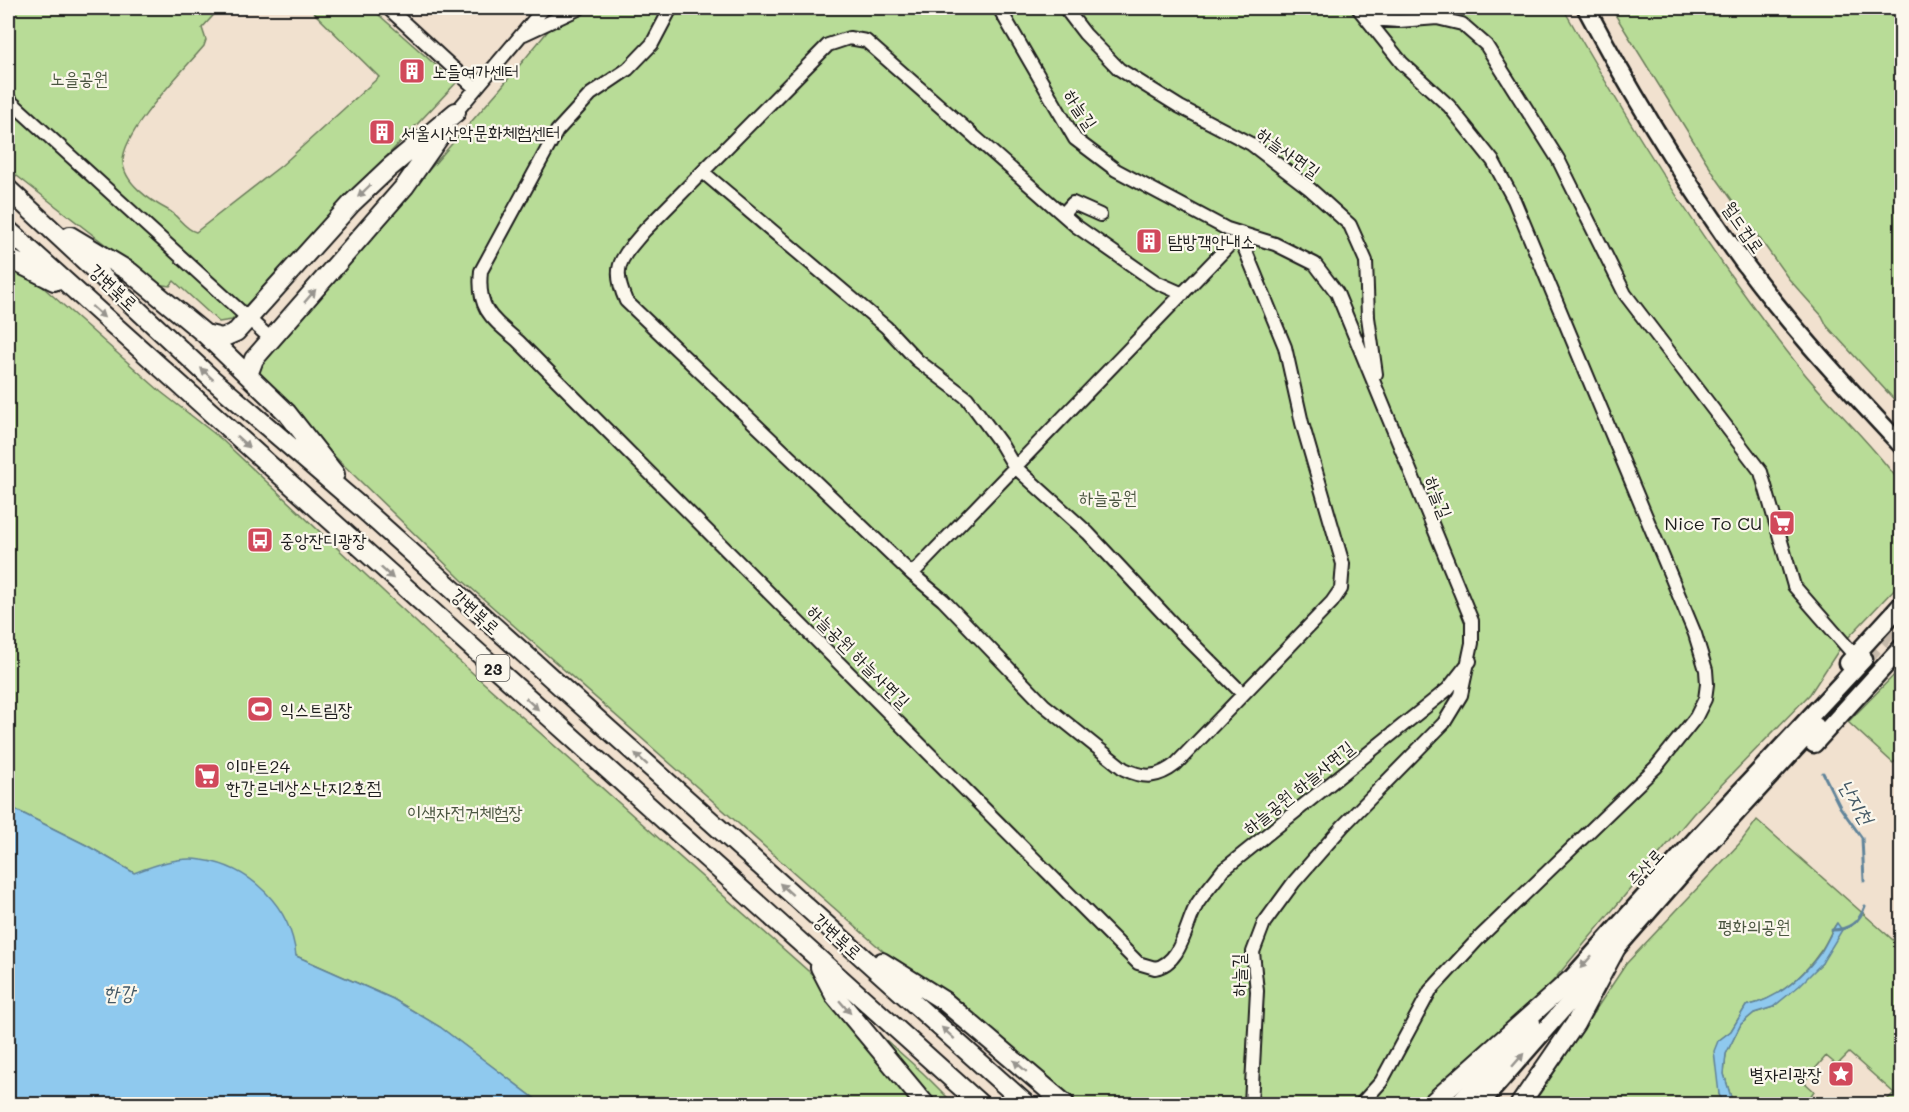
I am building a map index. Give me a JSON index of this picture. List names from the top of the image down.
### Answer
{
  "streets": {
    "highway": ["강변북로", "23"],
    "main road": ["월드컵로", "증산로"],
    "street": ["하늘길", "하늘사면길", "하늘공원 하늘사면길"]
  },
  "crossings": [
    ["하늘길", "하늘사면길"],
    ["하늘길", "하늘공원 하늘사면길"]
  ],
  "water": ["난지천", "한강"],
  "parks": [
    "노을공원",
    "하늘공원",
    "이색자전거체험장",
    "평화의공원"
  ],
  "places": {
    "building": ["노들여가센터", "서울시산악문화체험센터", "탐방객안내소"],
    "supermarket": ["Nice To CU", "이마트24 한강르네상스난지2호점"],
    "bus stop": ["중앙잔디광장"],
    "sports": ["익스트림장"],
    "place": ["별자리광장"]
  }
}
